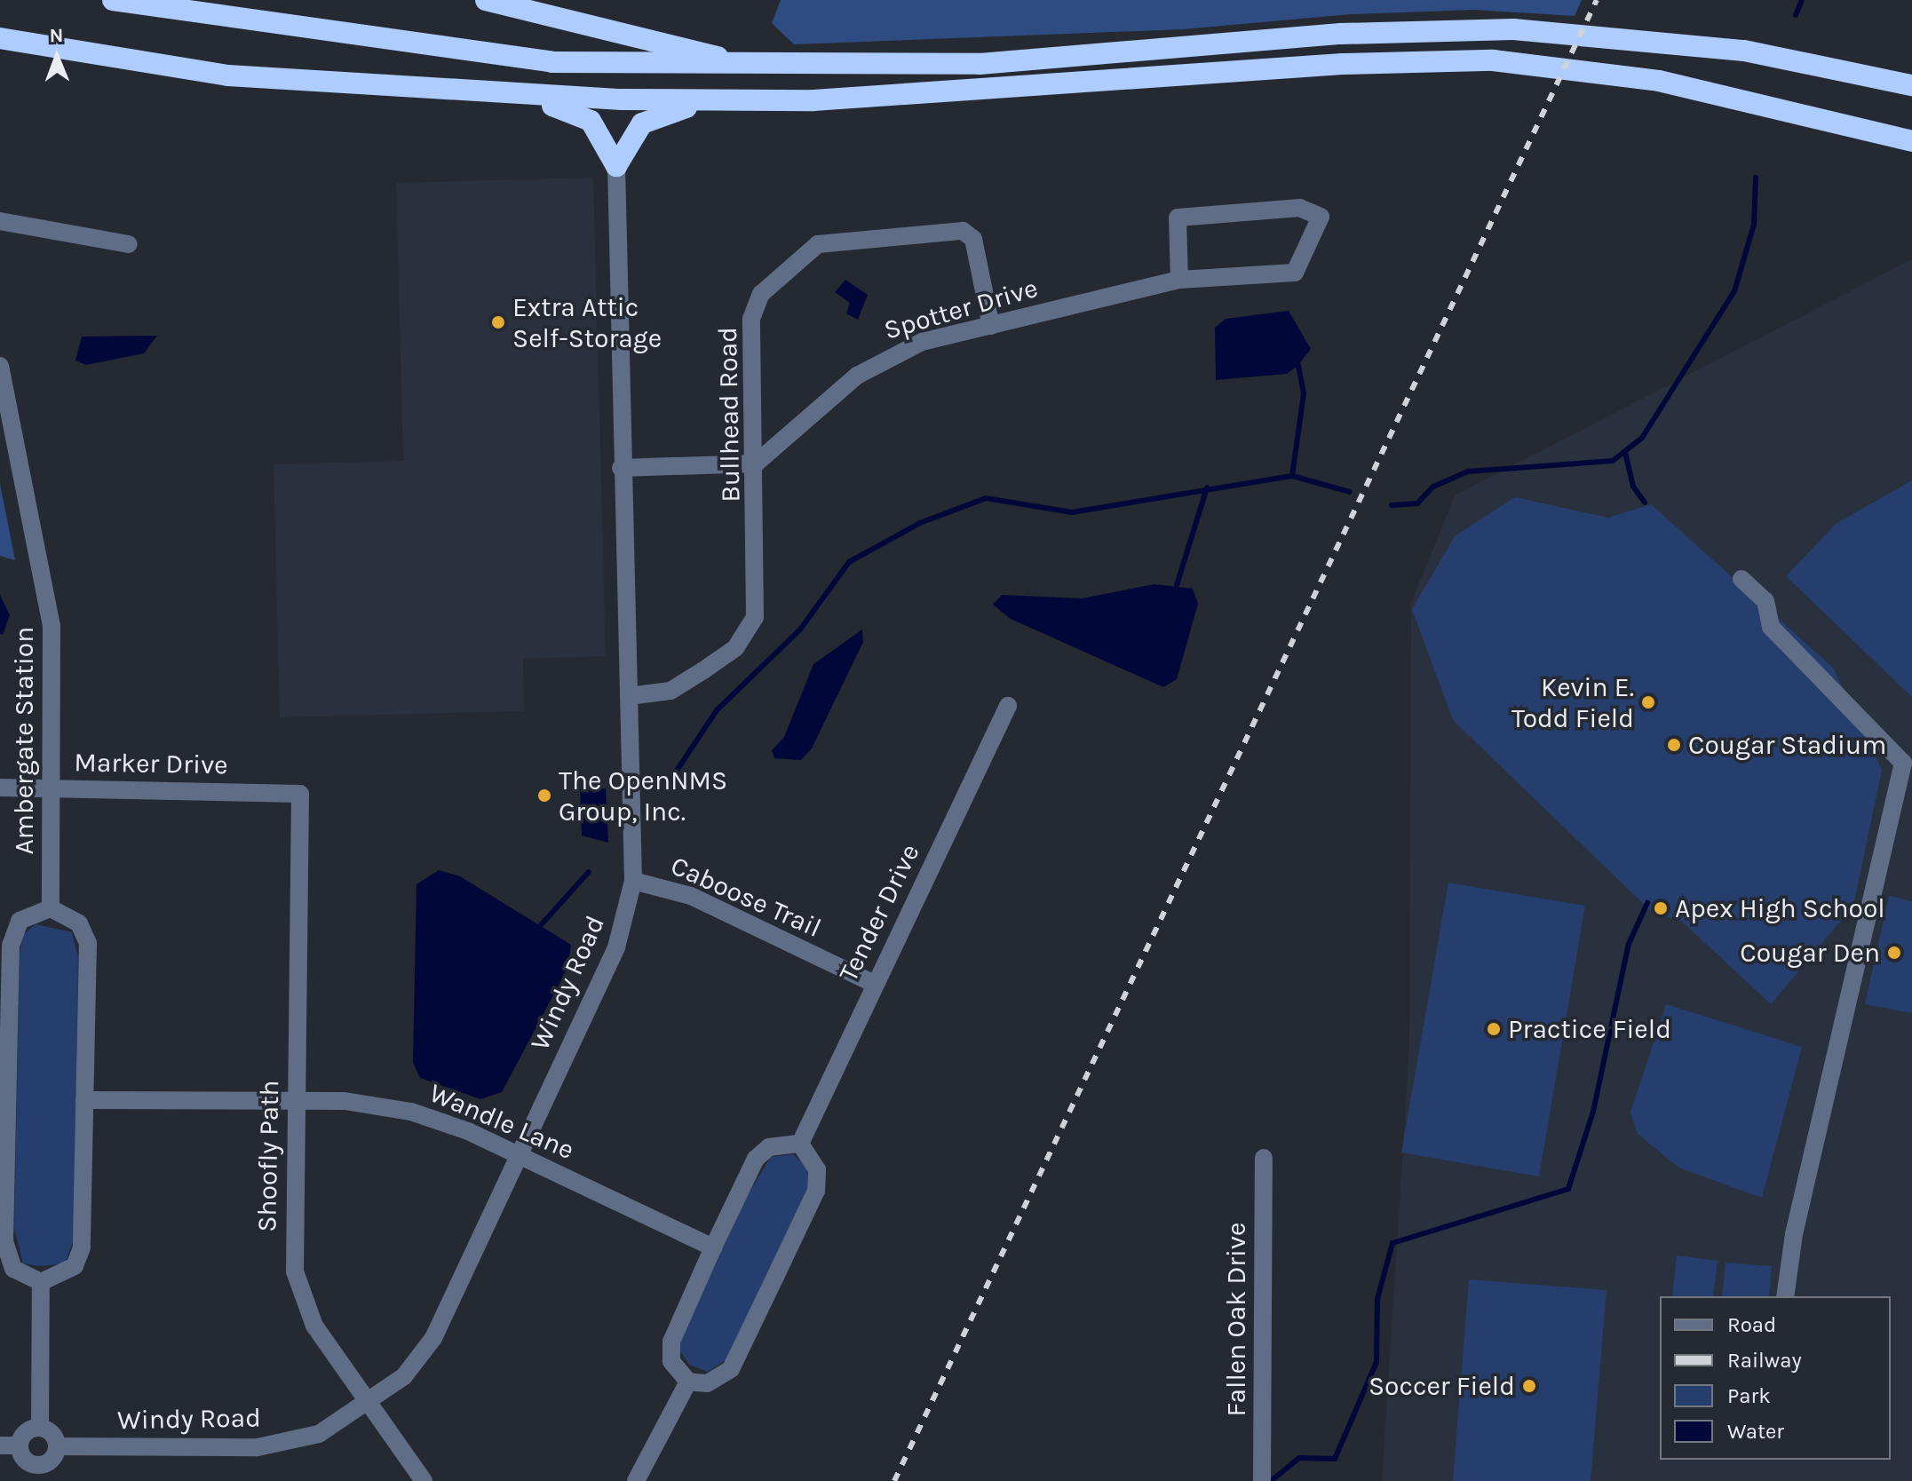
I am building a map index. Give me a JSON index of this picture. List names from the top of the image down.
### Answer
{
  "streets": {
    "street": [
      "Spotter Drive",
      "Bullhead Road",
      "Ambergate Station",
      "Marker Drive",
      "Caboose Trail",
      "Tender Drive",
      "Windy Road",
      "Wandle Lane",
      "Shoofly Path",
      "Fallen Oak Drive"
    ]
  },
  "crossings": [
    ["Spotter Drive", "Bullhead Road"],
    ["Bullhead Road", "Windy Road"],
    ["Ambergate Station", "Marker Drive"],
    ["Marker Drive", "Shoofly Path"],
    ["Caboose Trail", "Tender Drive"],
    ["Caboose Trail", "Windy Road"],
    ["Windy Road", "Wandle Lane"],
    ["Windy Road", "Shoofly Path"],
    ["Wandle Lane", "Shoofly Path"]
  ],
  "places": [
    "Extra Attic Self-Storage",
    "Kevin E. Todd Field",
    "Cougar Stadium",
    "The OpenNMS Group, Inc.",
    "Apex High School",
    "Cougar Den",
    "Practice Field",
    "Soccer Field"
  ],
  "legend": [
    "Road",
    "Railway",
    "Park",
    "Water"
  ],
  "north": "top"
}
